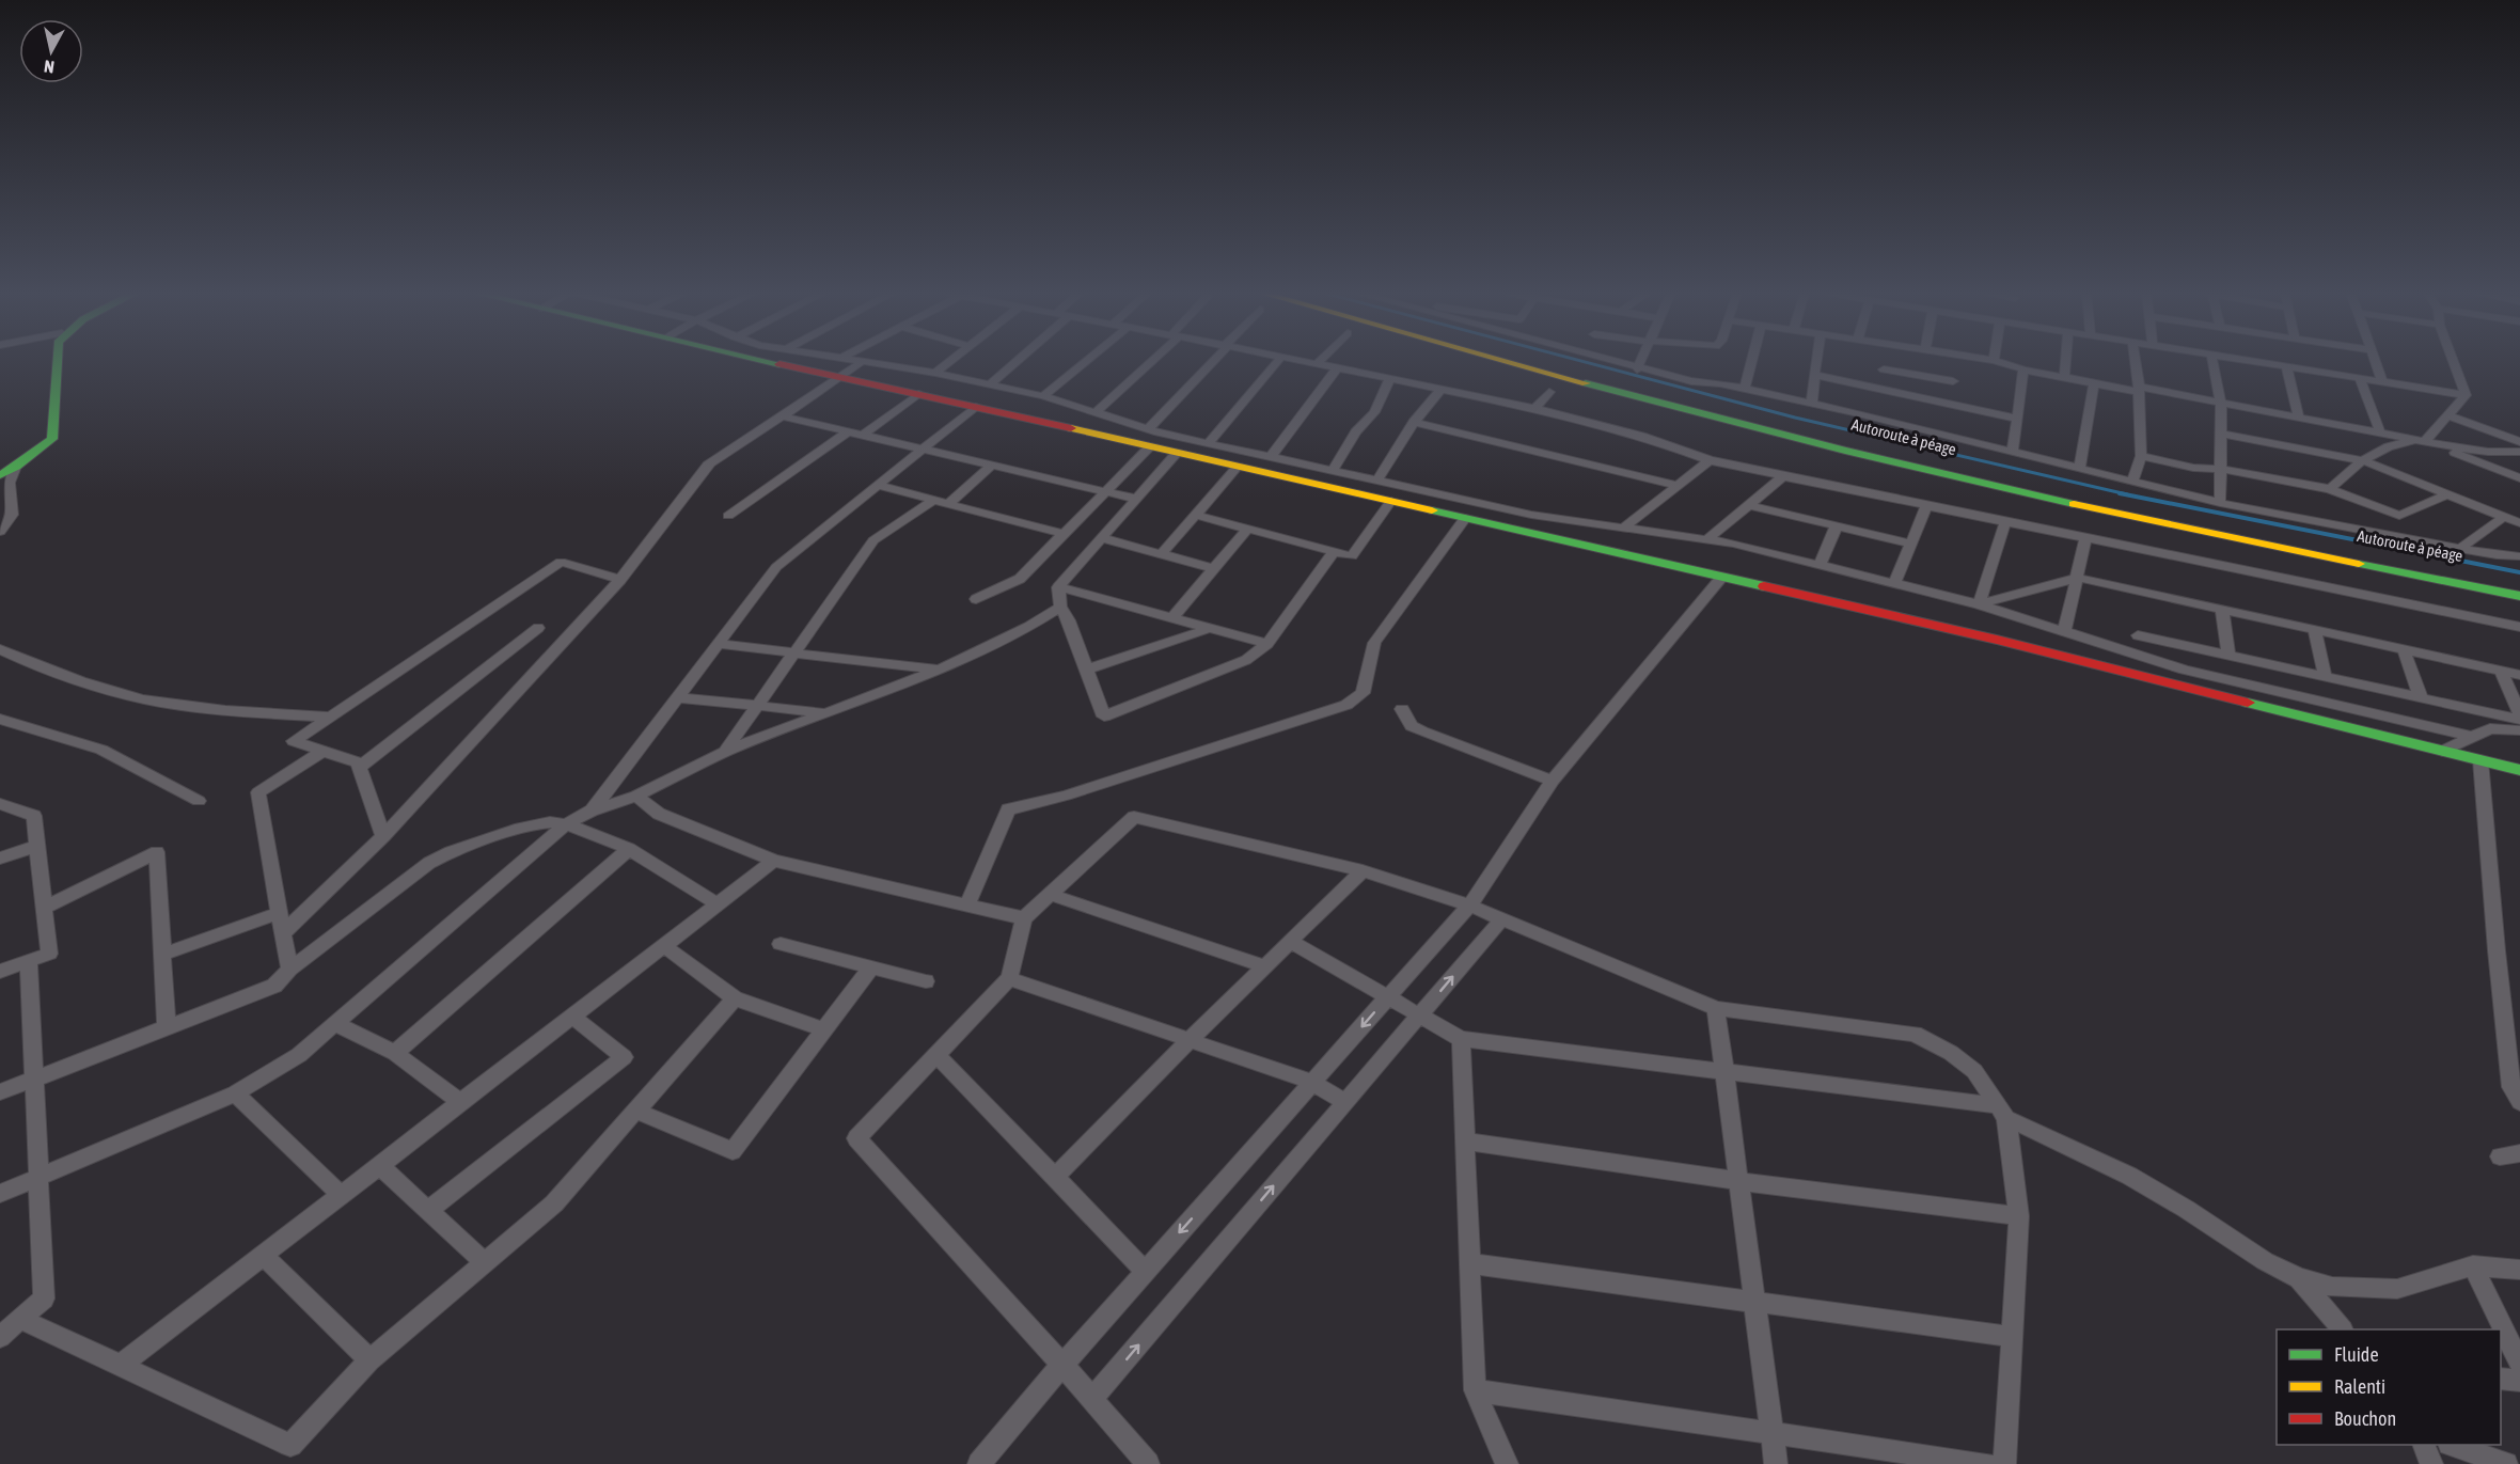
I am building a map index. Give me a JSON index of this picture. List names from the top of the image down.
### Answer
{
  "streets": {
    "main road": ["Autoroute à péage"]
  },
  "legend": ["Fluide", "Ralenti", "Bouchon"],
  "north": "bottom"
}
